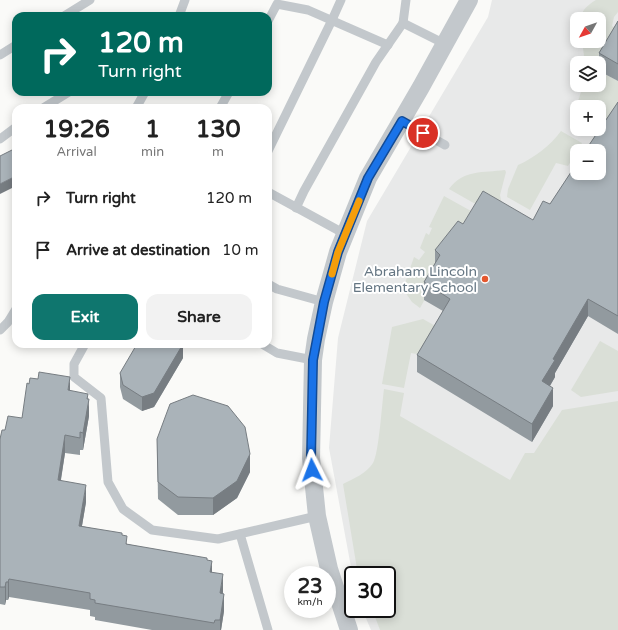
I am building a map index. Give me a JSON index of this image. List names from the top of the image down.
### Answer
{
  "places": ["Abraham Lincoln Elementary School"],
  "north": "bottom left",
  "page": {
    "map_buttons": ["+", "−"],
    "turn": ["120 m", "Turn right"],
    "eta": [
      "19:26",
      "Arrival",
      "1",
      "min",
      "130",
      "m"
    ],
    "list": [
      {
        "name": "Turn right",
        "value": "120 m"
      },
      {
        "name": "Arrive at destination",
        "value": "10 m"
      }
    ],
    "buttons": ["Exit", "Share"],
    "speed": "23 km/h",
    "limit": "30"
  }
}
